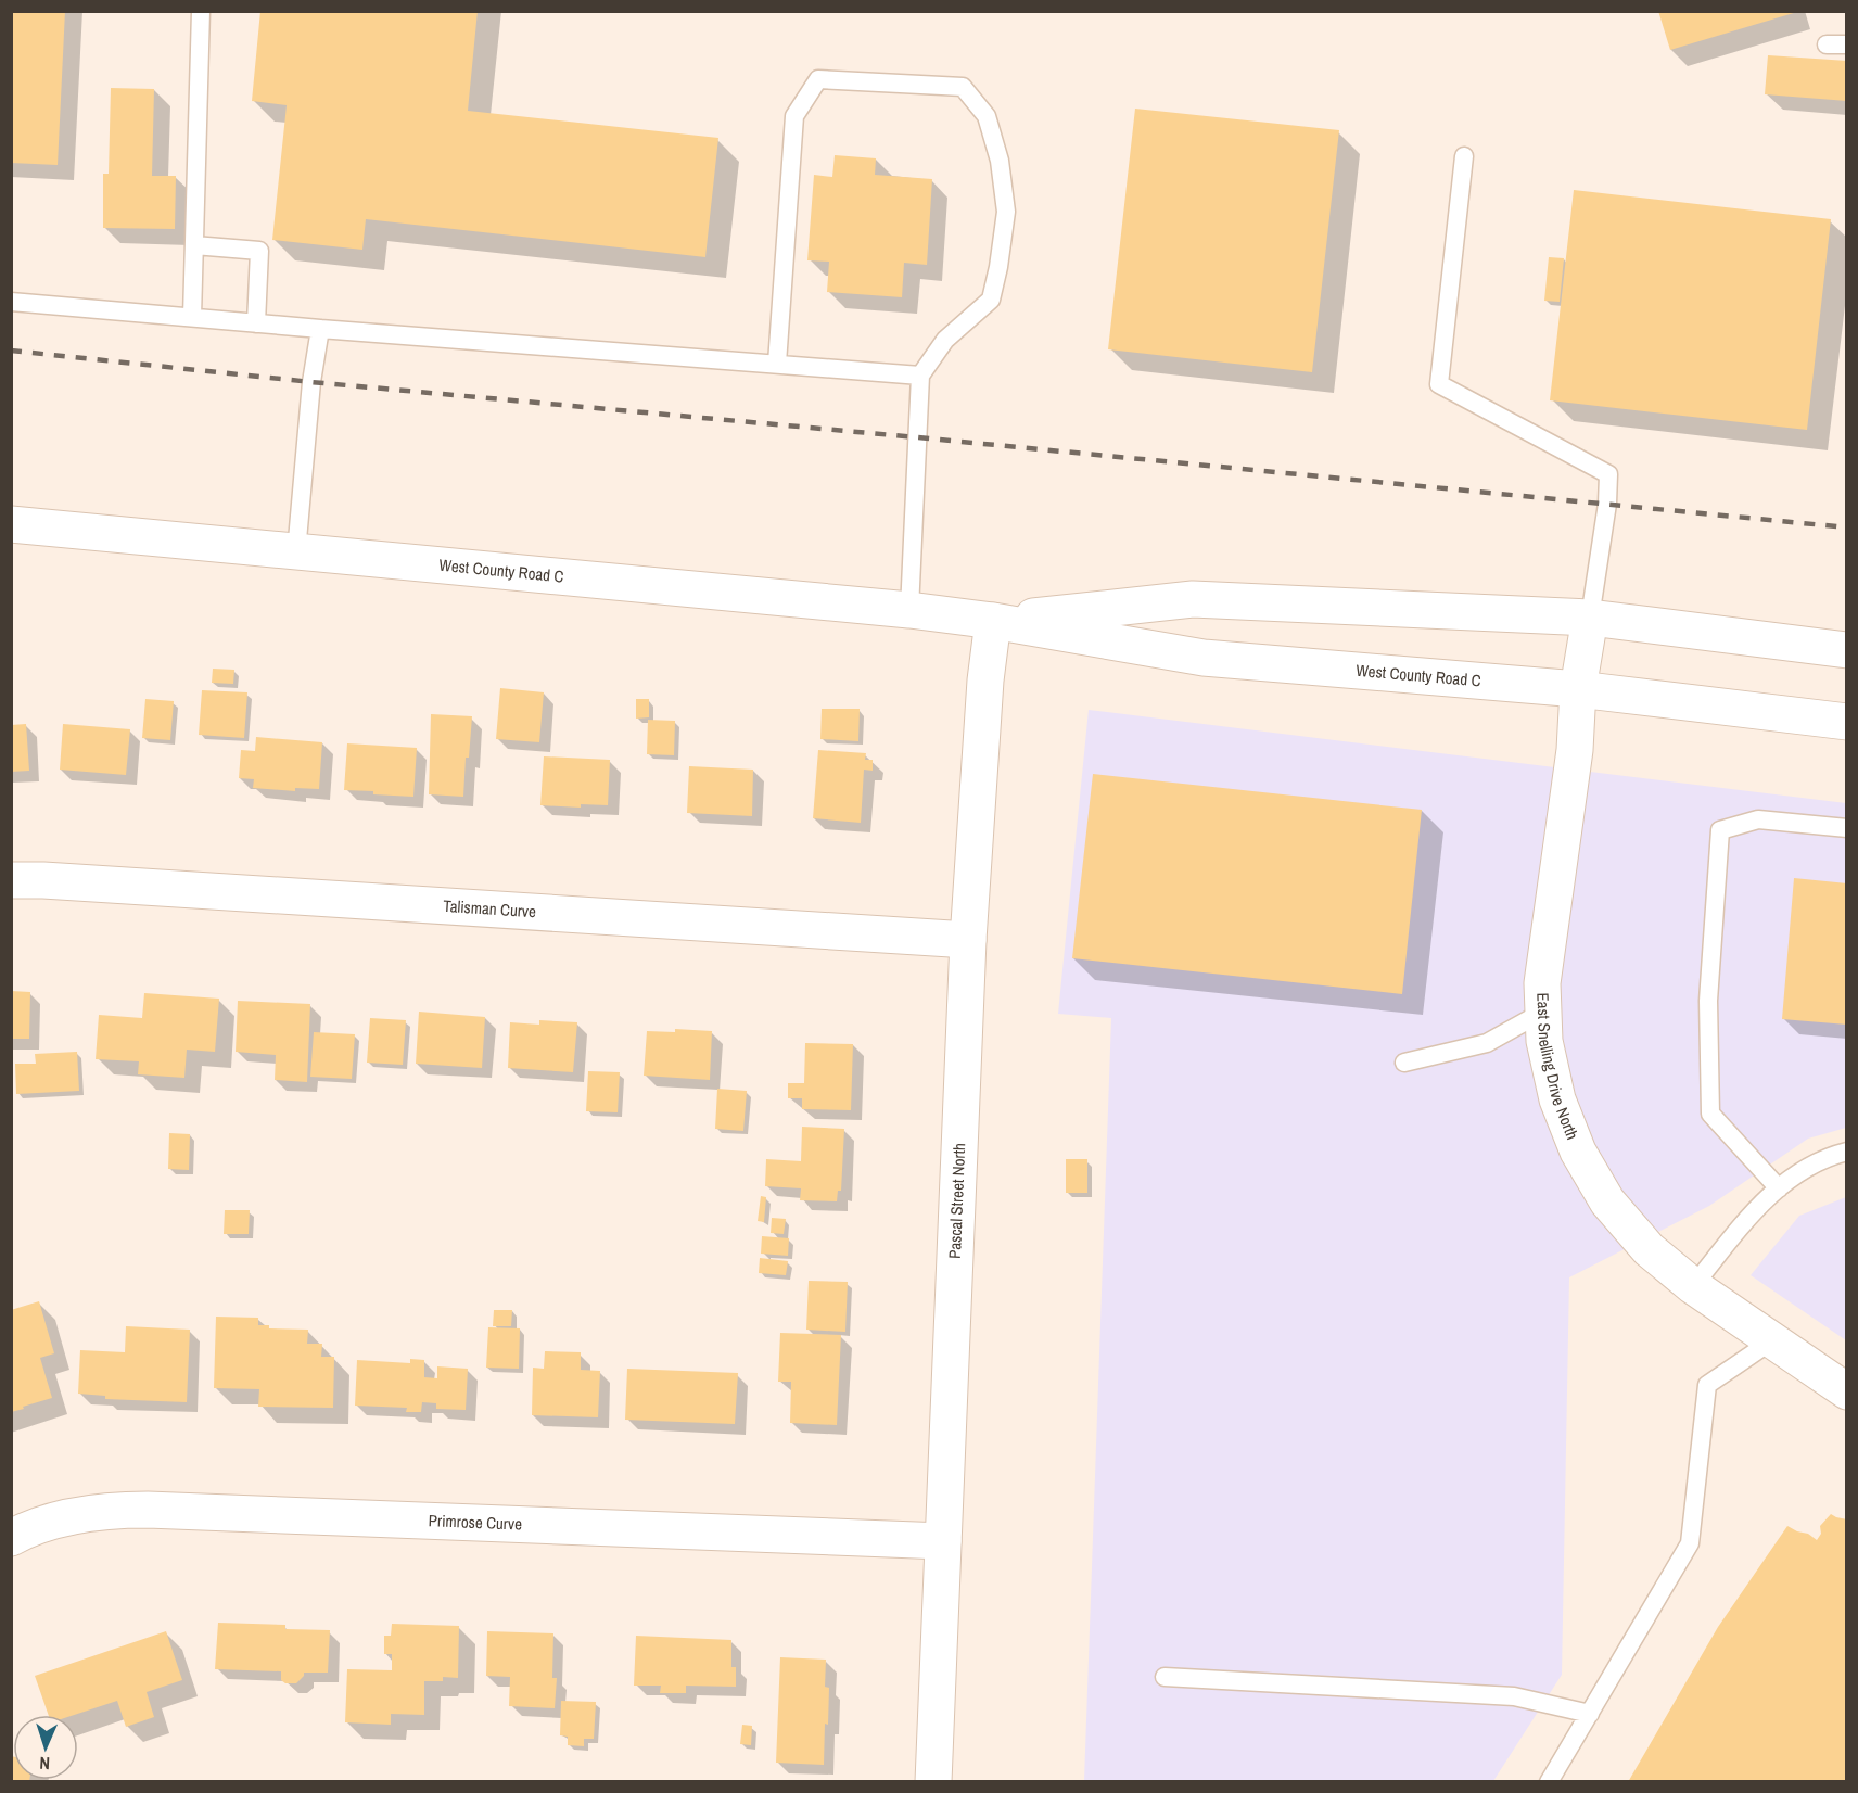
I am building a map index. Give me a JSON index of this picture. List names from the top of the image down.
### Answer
{
  "streets": {
    "street": [
      "West County Road C",
      "Talisman Curve",
      "East Snelling Drive North",
      "Pascal Street North",
      "Primrose Curve"
    ]
  },
  "crossings": [
    ["West County Road C", "East Snelling Drive North"],
    ["West County Road C", "Pascal Street North"],
    ["Talisman Curve", "Pascal Street North"],
    ["Pascal Street North", "Primrose Curve"]
  ],
  "north": "bottom"
}
